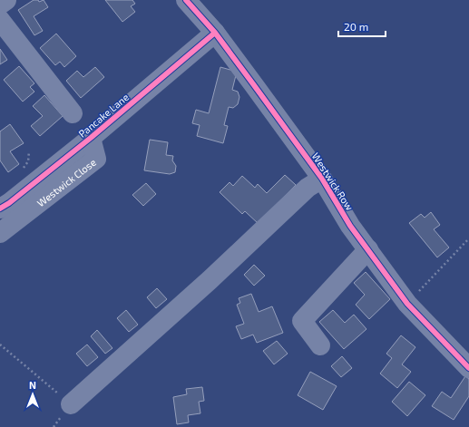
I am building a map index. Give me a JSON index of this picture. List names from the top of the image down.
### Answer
{
  "streets": {
    "street": ["Pancake Lane", "Westwick Row", "Westwick Close"]
  },
  "crossings": [
    ["Pancake Lane", "Westwick Row"],
    ["Pancake Lane", "Westwick Close"]
  ],
  "scale_bar": "20 m",
  "north": "top"
}
